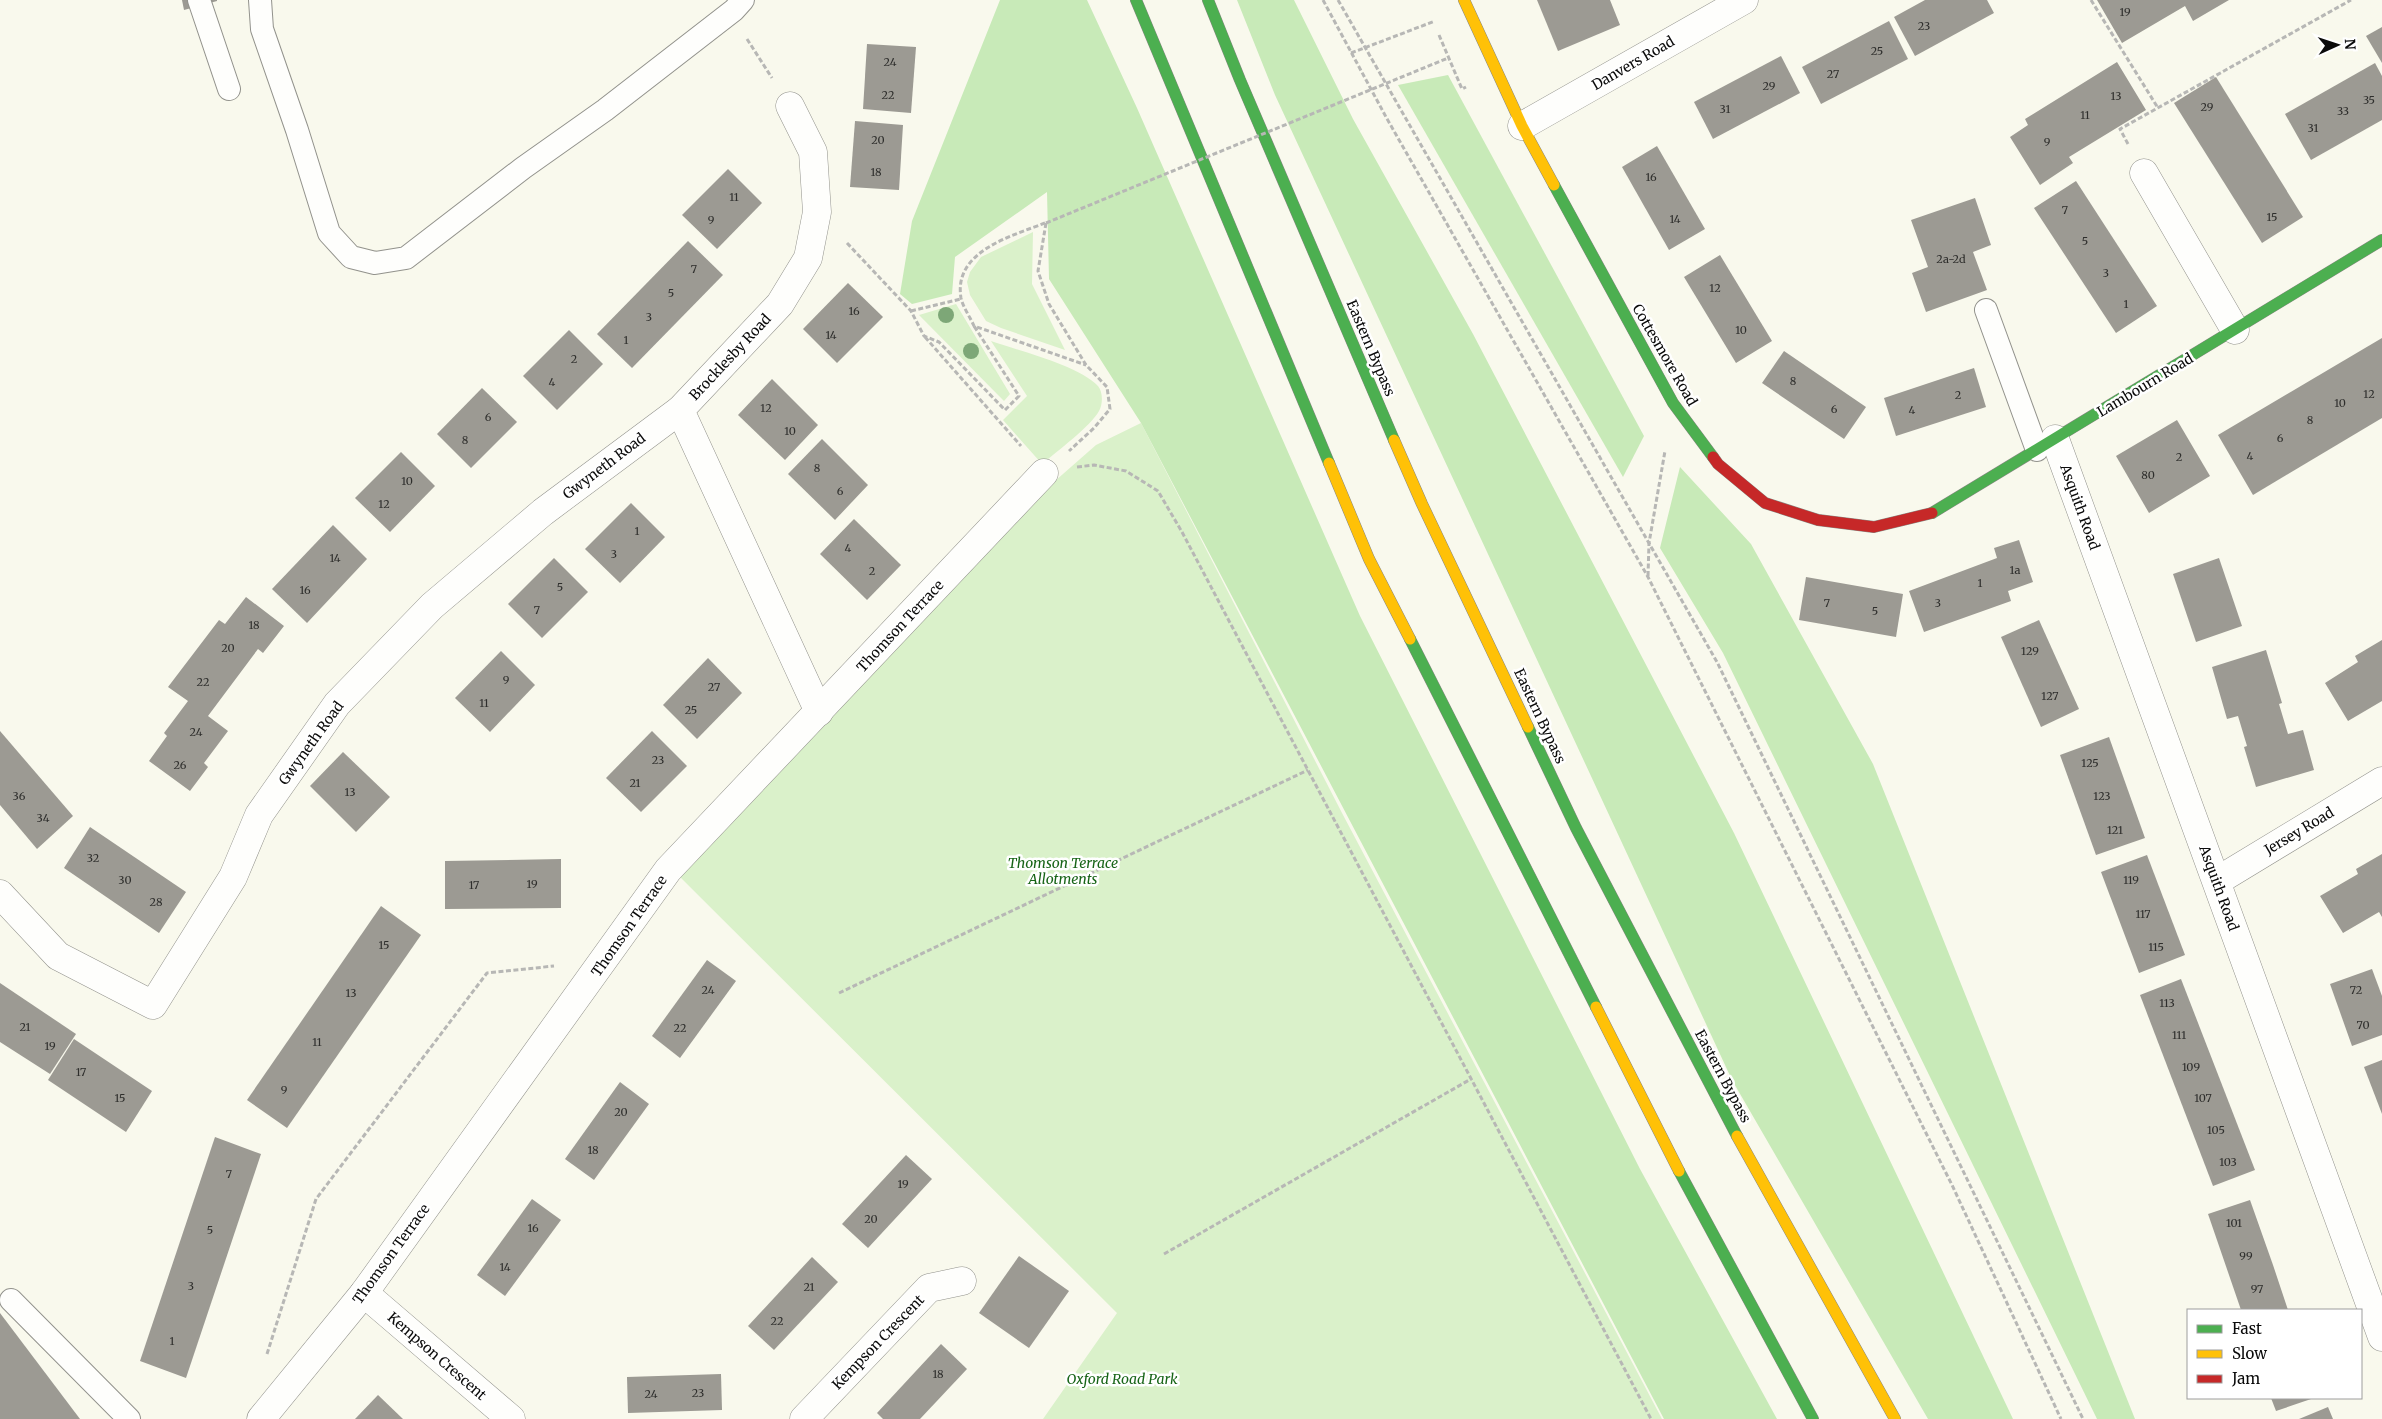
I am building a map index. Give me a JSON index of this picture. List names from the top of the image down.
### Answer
{
  "streets": {
    "main road": ["Eastern Bypass", "Cottesmore Road", "Lambourn Road"],
    "street": [
      "Danvers Road",
      "Brocklesby Road",
      "Gwyneth Road",
      "Asquith Road",
      "Thomson Terrace",
      "Jersey Road",
      "Kempson Crescent"
    ]
  },
  "crossings": [
    ["Danvers Road", "Cottesmore Road"],
    ["Cottesmore Road", "Lambourn Road"],
    ["Cottesmore Road", "Asquith Road"],
    ["Brocklesby Road", "Gwyneth Road"],
    ["Brocklesby Road", "Thomson Terrace"],
    ["Lambourn Road", "Asquith Road"],
    ["Asquith Road", "Jersey Road"],
    ["Thomson Terrace", "Kempson Crescent"]
  ],
  "parks": ["Thomson Terrace Allotments", "Oxford Road Park"],
  "house_numbers": [
    "19",
    "23",
    "25",
    "24",
    "27",
    "29",
    "22",
    "13",
    "35",
    "29",
    "31",
    "33",
    "11",
    "31",
    "20",
    "9",
    "18",
    "16",
    "11",
    "7",
    "15",
    "14",
    "9",
    "5",
    "2a-2d",
    "7",
    "3",
    "12",
    "5",
    "1",
    "16",
    "3",
    "10",
    "14",
    "1",
    "2",
    "8",
    "4",
    "12",
    "2",
    "10",
    "12",
    "6",
    "4",
    "6",
    "8",
    "10",
    "6",
    "8",
    "4",
    "2",
    "8",
    "80",
    "10",
    "6",
    "12",
    "1",
    "4",
    "3",
    "14",
    "1a",
    "2",
    "1",
    "5",
    "16",
    "7",
    "3",
    "7",
    "5",
    "18",
    "20",
    "129",
    "9",
    "22",
    "27",
    "127",
    "11",
    "25",
    "24",
    "23",
    "125",
    "26",
    "21",
    "13",
    "36",
    "123",
    "34",
    "121",
    "32",
    "30",
    "119",
    "19",
    "17",
    "28",
    "117",
    "15",
    "115",
    "24",
    "72",
    "13",
    "113",
    "70",
    "21",
    "22",
    "111",
    "11",
    "19",
    "109",
    "17",
    "9",
    "15",
    "107",
    "20",
    "105",
    "18",
    "103",
    "7",
    "19",
    "20",
    "101",
    "16",
    "5",
    "99",
    "14",
    "3",
    "21",
    "97",
    "22",
    "1",
    "18",
    "23",
    "24"
  ],
  "legend": ["Fast", "Slow", "Jam"],
  "north": "right"
}
